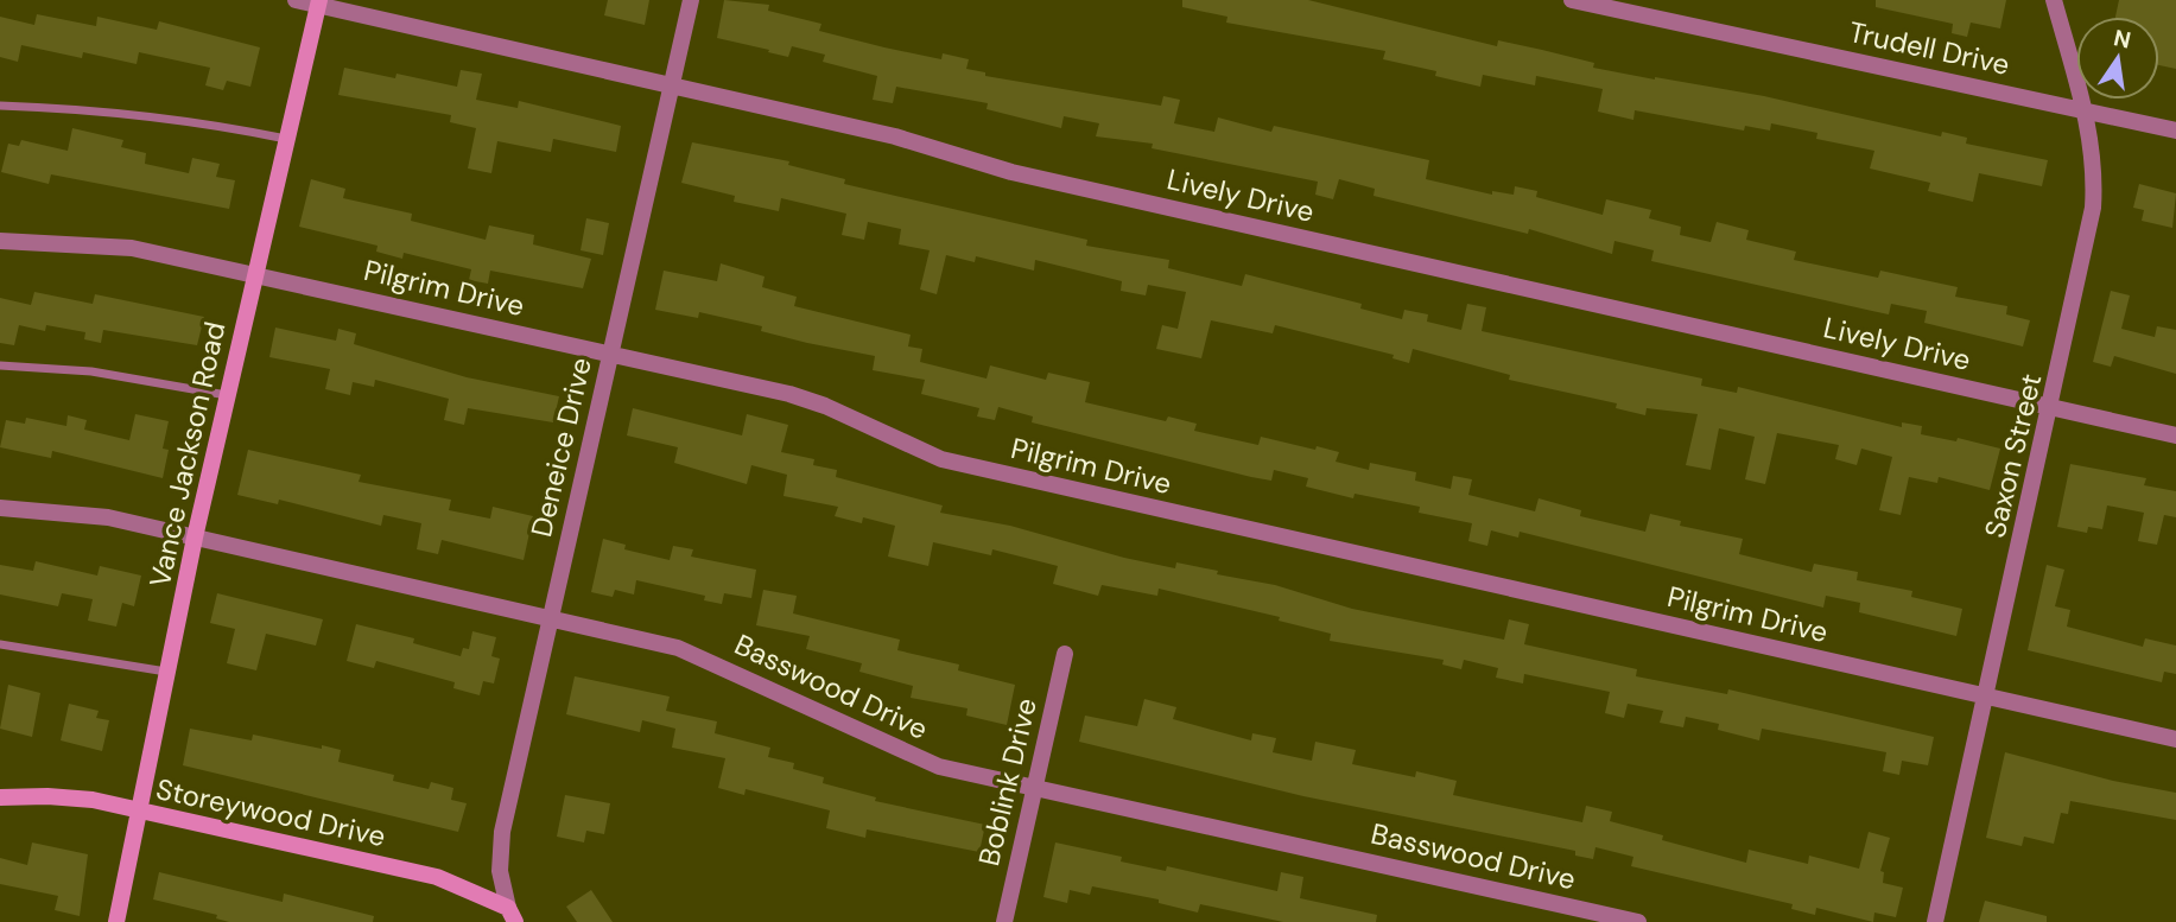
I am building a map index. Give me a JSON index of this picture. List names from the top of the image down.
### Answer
{
  "streets": {
    "main road": ["Vance Jackson Road", "Storeywood Drive"],
    "street": [
      "Trudell Drive",
      "Lively Drive",
      "Pilgrim Drive",
      "Deneice Drive",
      "Saxon Street",
      "Basswood Drive",
      "Boblink Drive"
    ]
  },
  "crossings": [
    ["Trudell Drive", "Saxon Street"],
    ["Lively Drive", "Deneice Drive"],
    ["Lively Drive", "Vance Jackson Road"],
    ["Lively Drive", "Saxon Street"],
    ["Pilgrim Drive", "Deneice Drive"],
    ["Pilgrim Drive", "Vance Jackson Road"],
    ["Pilgrim Drive", "Saxon Street"],
    ["Deneice Drive", "Basswood Drive"],
    ["Deneice Drive", "Storeywood Drive"],
    ["Vance Jackson Road", "Basswood Drive"],
    ["Vance Jackson Road", "Storeywood Drive"],
    ["Basswood Drive", "Boblink Drive"]
  ],
  "north": "top"
}
